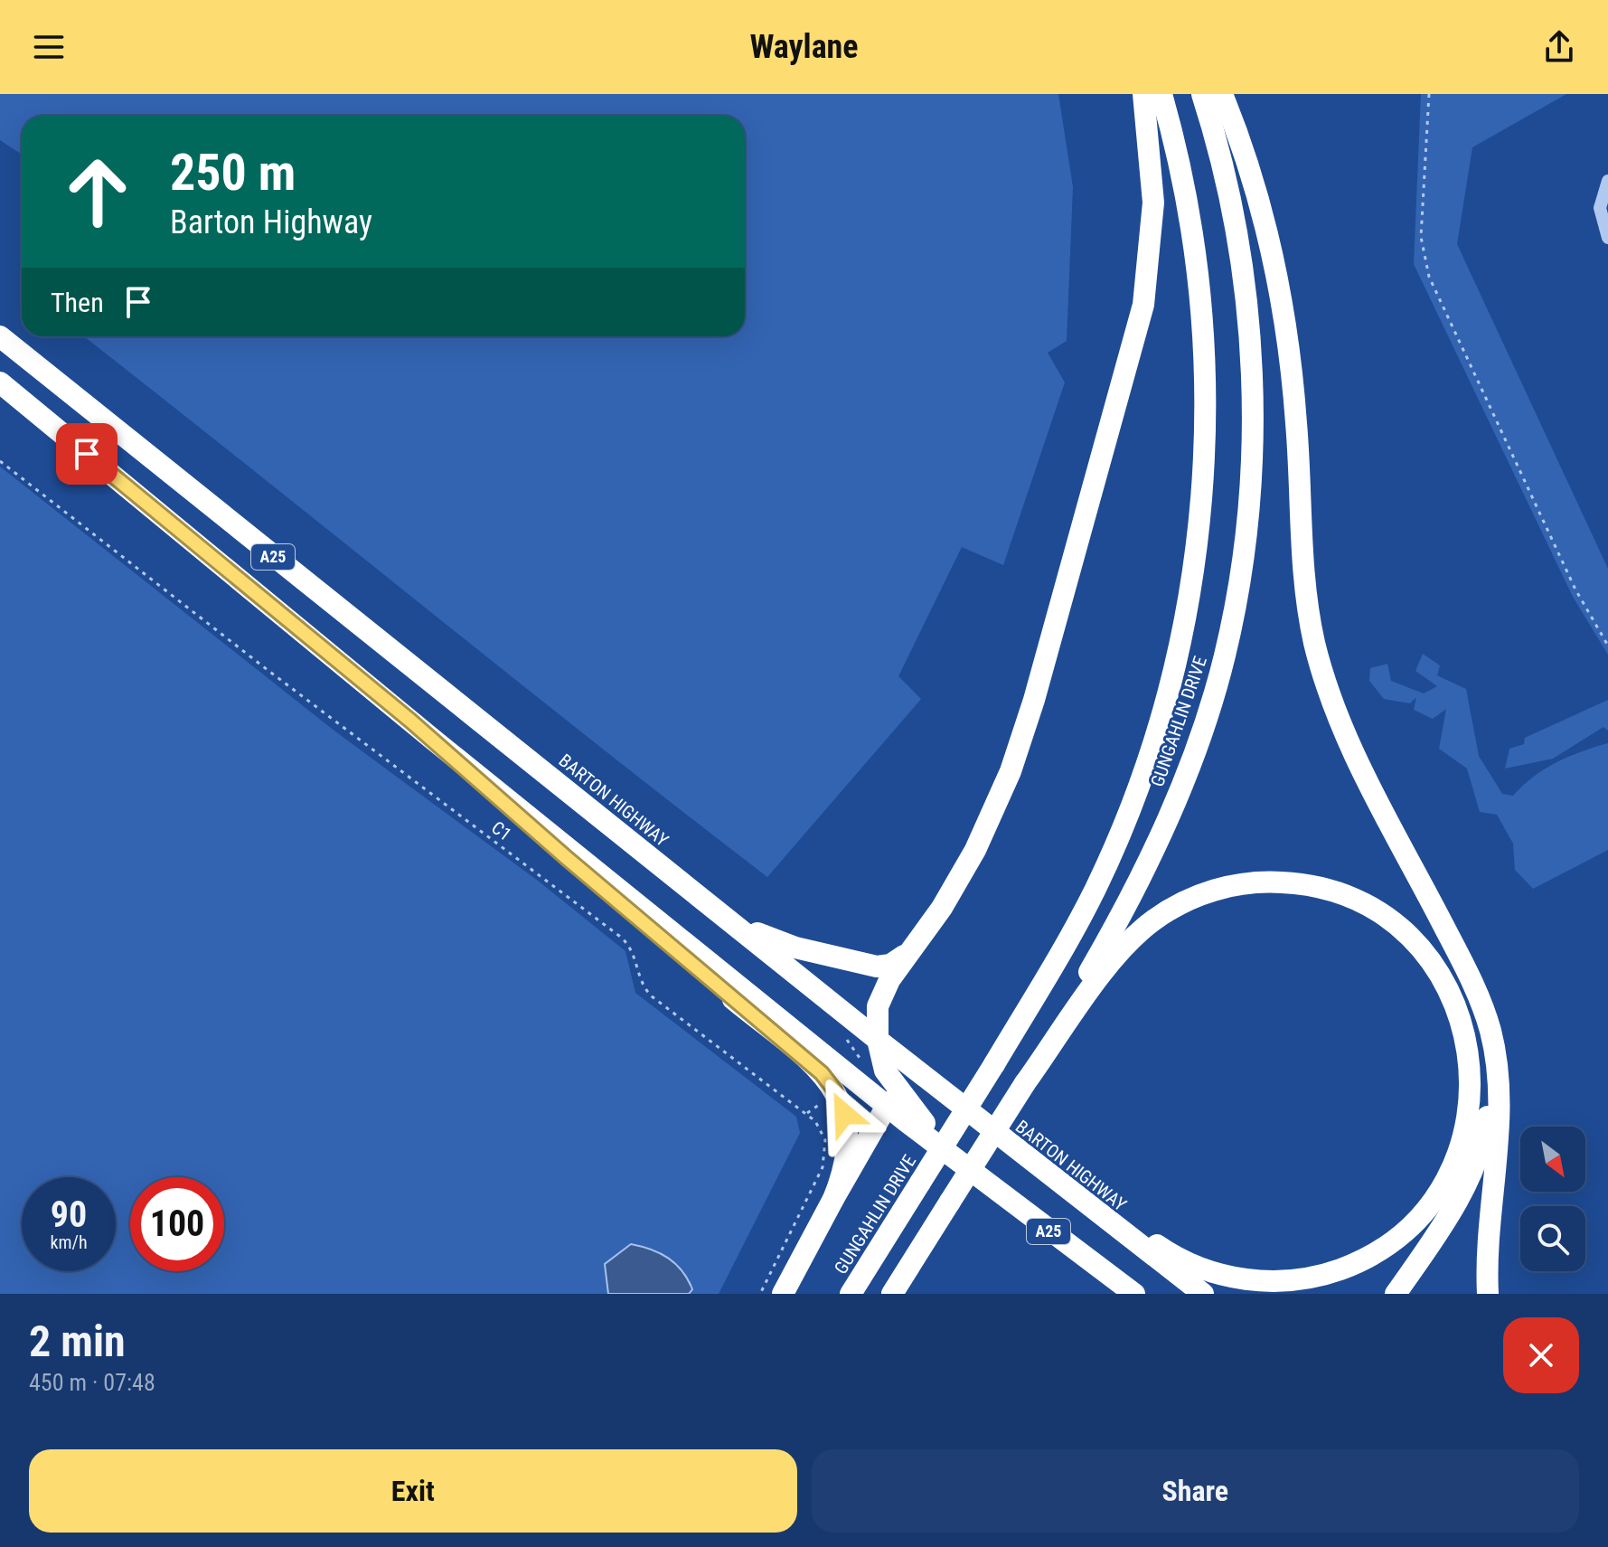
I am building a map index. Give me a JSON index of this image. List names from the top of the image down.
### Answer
{
  "streets": {
    "highway": ["A25", "GUNGAHLIN DRIVE", "BARTON HIGHWAY"],
    "path": ["C1"]
  },
  "north": "bottom right",
  "page": {
    "header": "Waylane",
    "turn": ["250 m", "Barton Highway"],
    "then": "Then",
    "speed": "90 km/h",
    "limit": "100",
    "heading": ["2 min", "450 m · 07:48"],
    "buttons": ["Exit", "Share"]
  }
}
